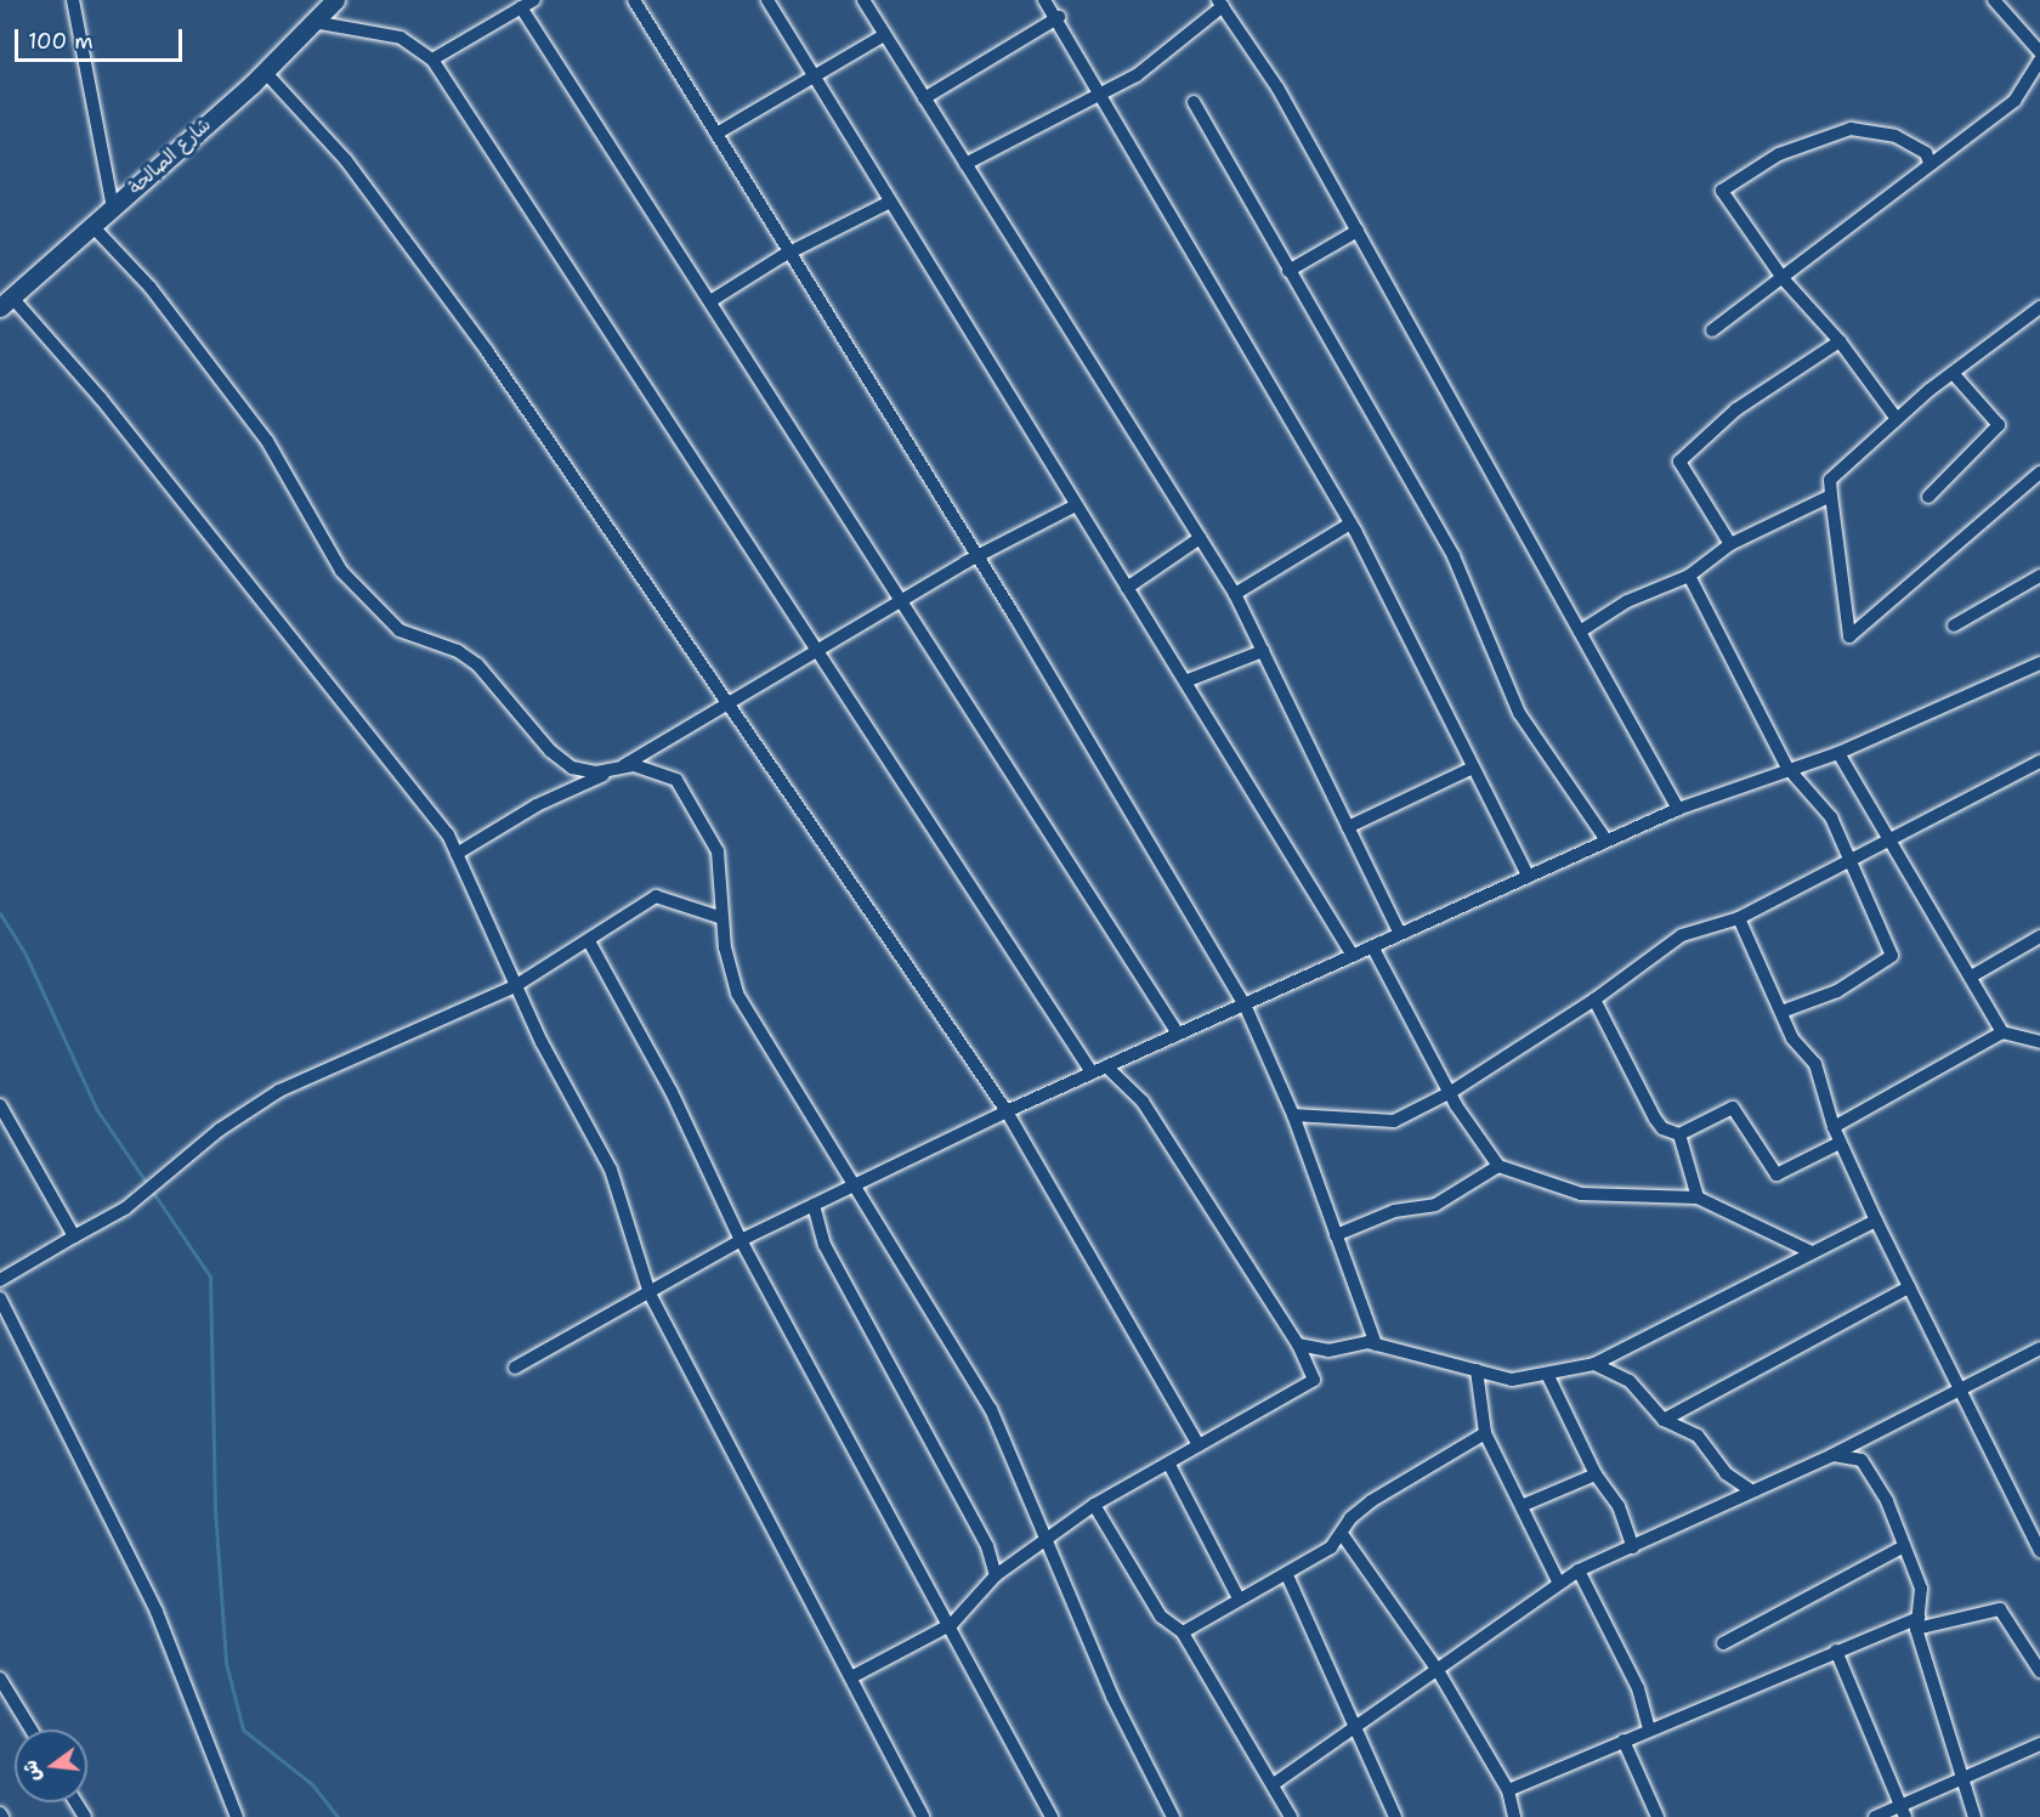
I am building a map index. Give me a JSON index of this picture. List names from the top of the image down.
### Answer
{
  "streets": {
    "main road": ["شارع الصالحة"]
  },
  "scale_bar": "100 m",
  "north": "left"
}
